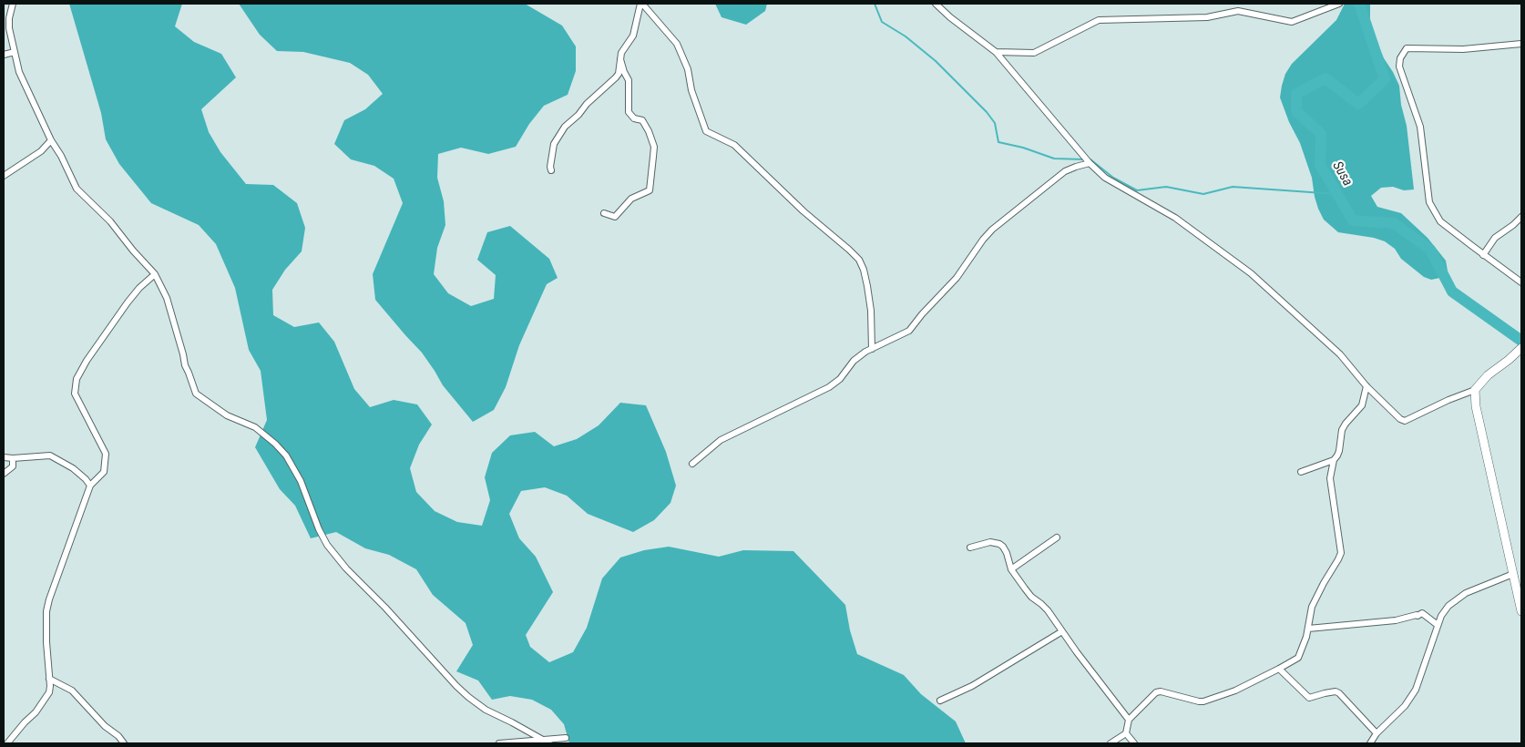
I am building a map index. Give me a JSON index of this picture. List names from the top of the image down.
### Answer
{
  "water": ["Susa"]
}
